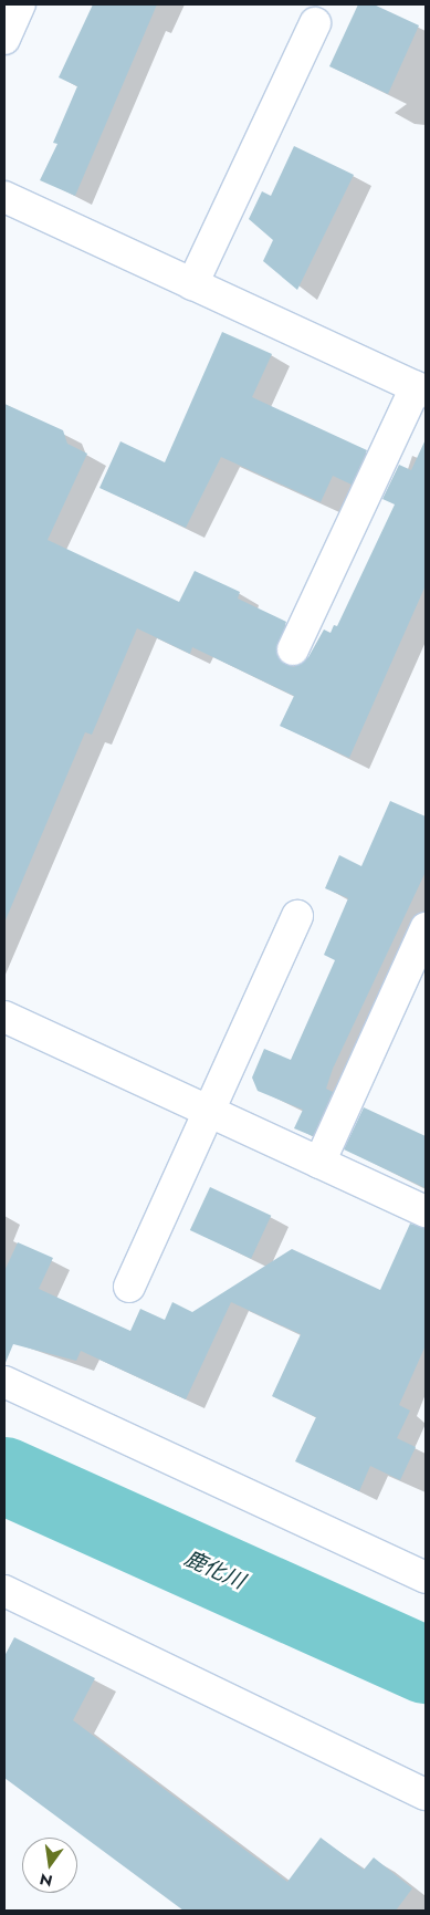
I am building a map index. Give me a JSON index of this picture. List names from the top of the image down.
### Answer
{
  "water": ["鹿化川"],
  "north": "bottom"
}
